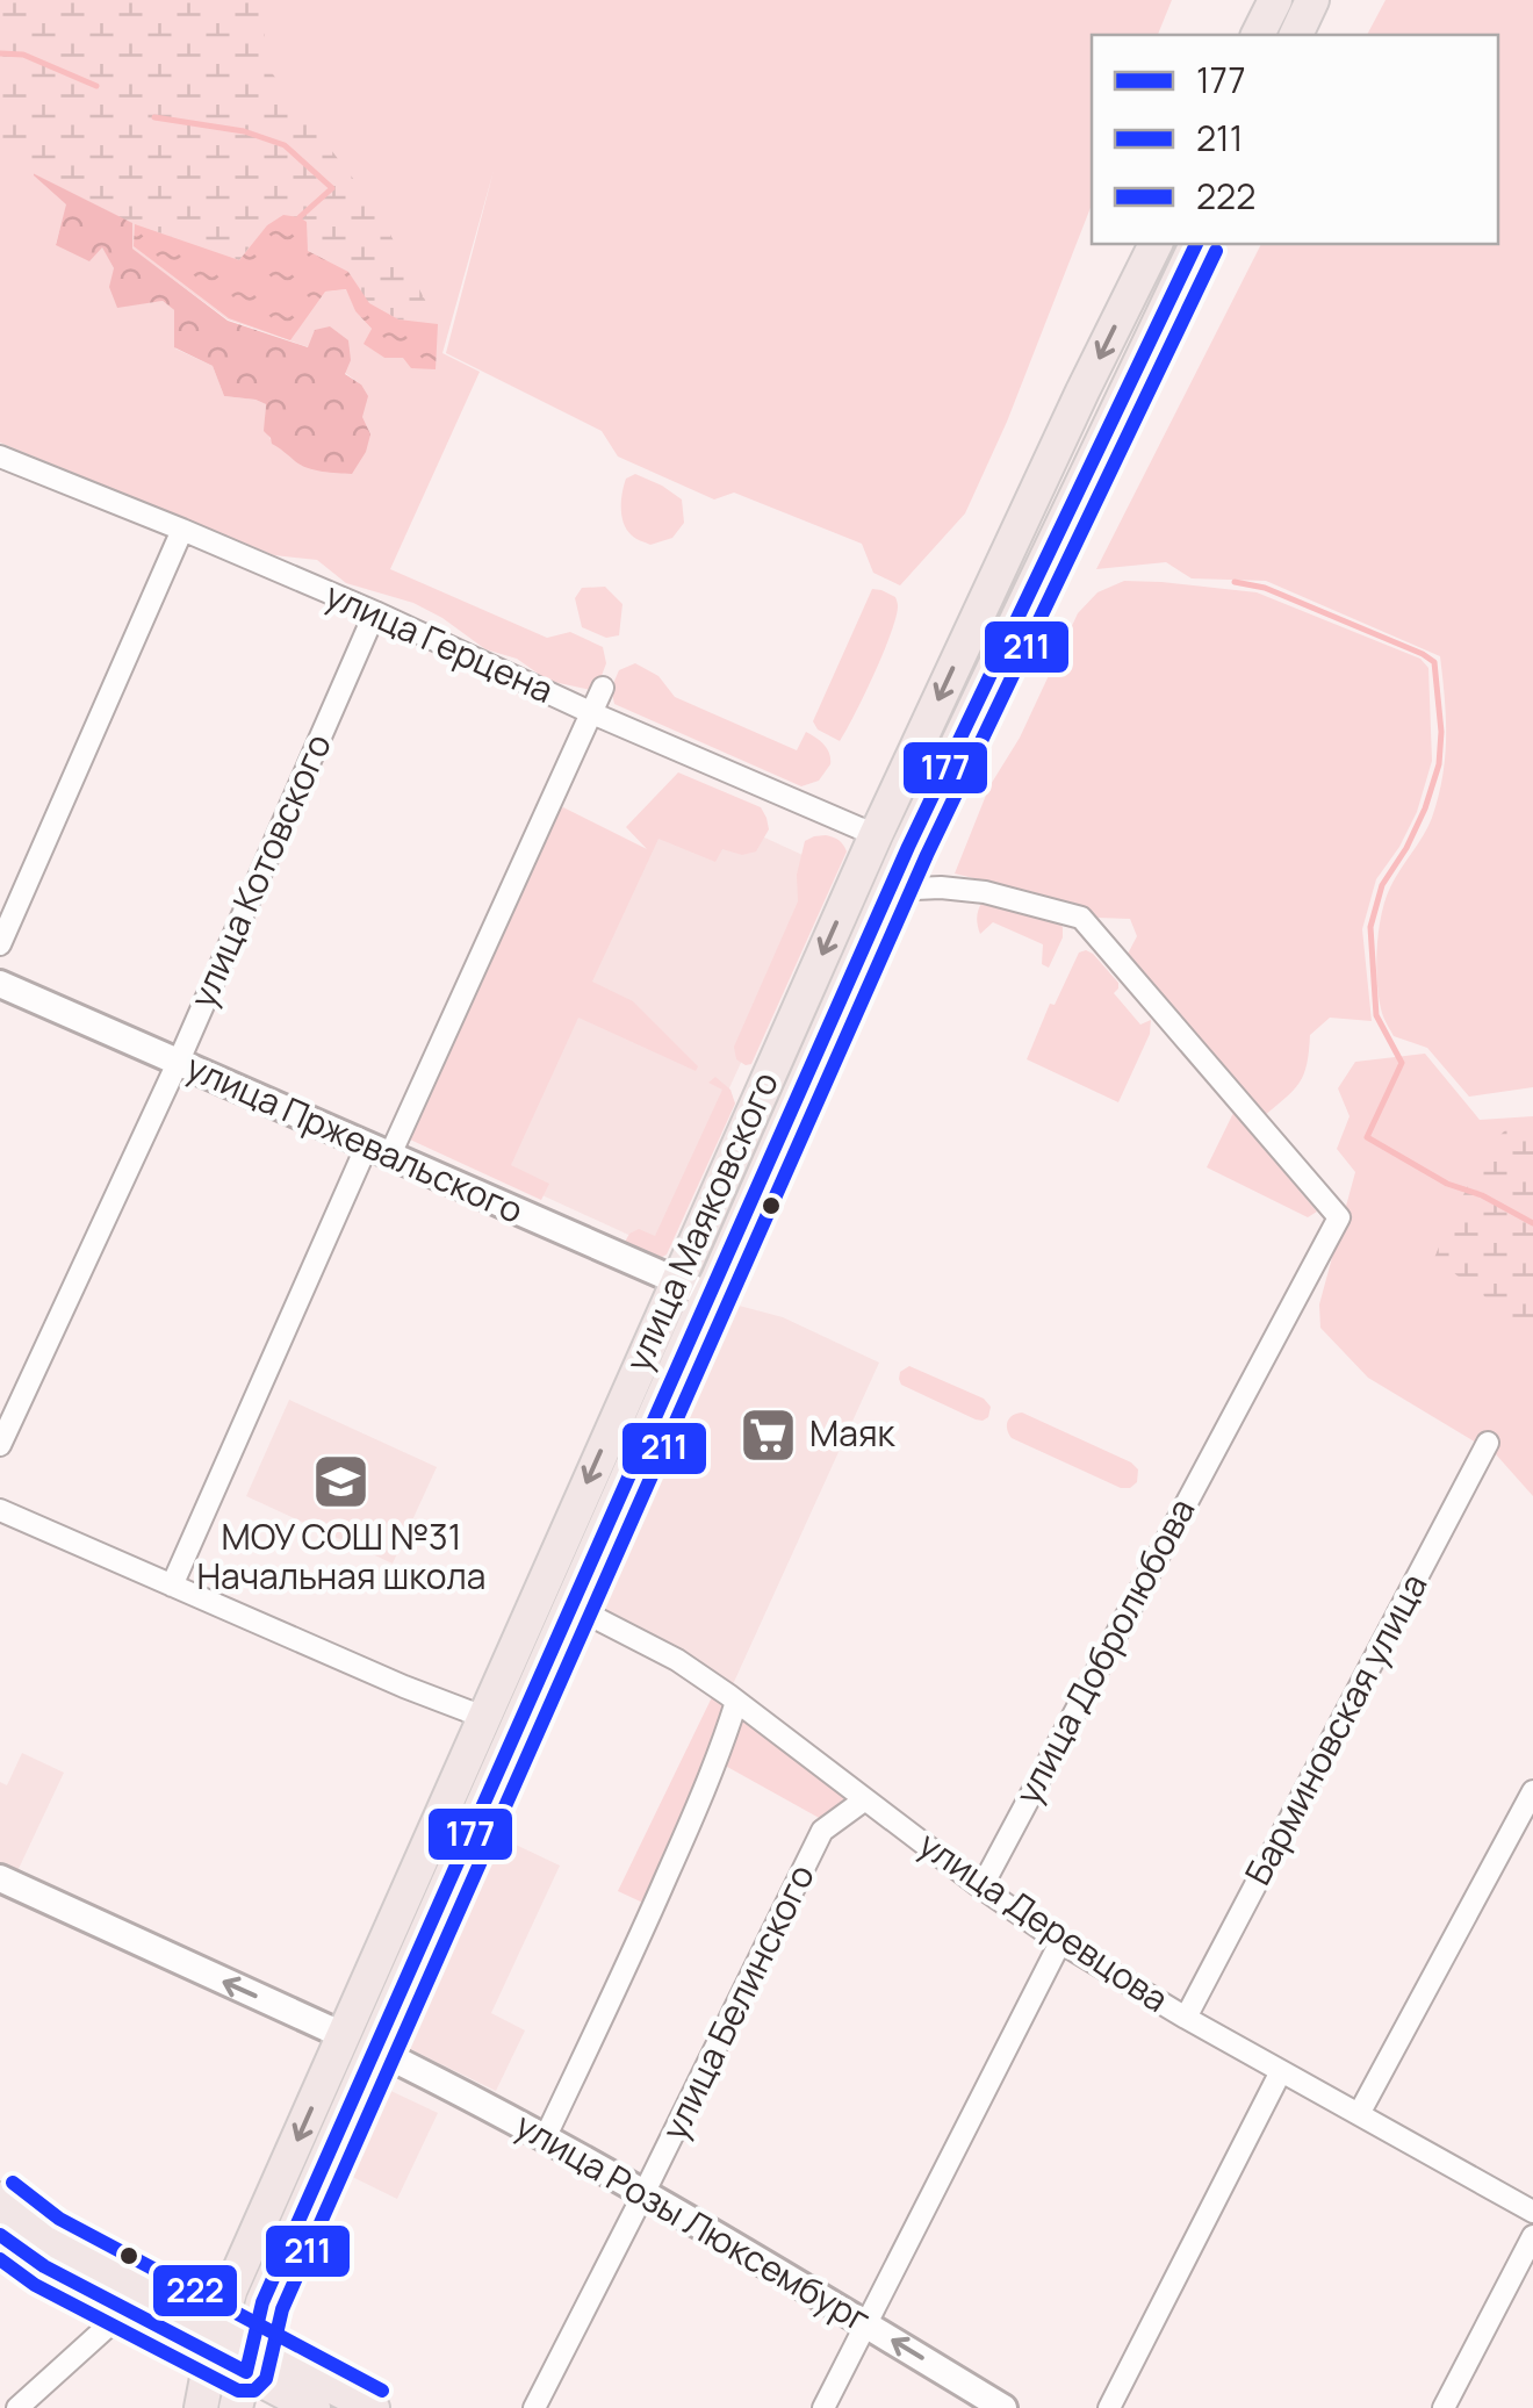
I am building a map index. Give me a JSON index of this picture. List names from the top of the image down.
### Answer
{
  "streets": {
    "main road": ["улица Маяковского"],
    "street": [
      "улица Герцена",
      "улица Котовского",
      "улица Пржевальского",
      "улица Добролюбова",
      "Барминовская улица",
      "улица Деревцова",
      "улица Белинского",
      "улица Розы Люксембург"
    ]
  },
  "crossings": [
    ["улица Герцена", "улица Котовского"],
    ["улица Герцена", "улица Маяковского"],
    ["улица Котовского", "улица Пржевальского"],
    ["улица Пржевальского", "улица Маяковского"],
    ["улица Маяковского", "улица Добролюбова"],
    ["улица Маяковского", "улица Деревцова"],
    ["улица Маяковского", "улица Розы Люксембург"],
    ["улица Добролюбова", "улица Деревцова"],
    ["Барминовская улица", "улица Деревцова"],
    ["улица Деревцова", "улица Белинского"],
    ["улица Белинского", "улица Розы Люксембург"]
  ],
  "places": {
    "supermarket": ["Маяк"],
    "school or university": ["МОУ СОШ №31 Начальная школа"]
  },
  "lines": ["transit line 177", "transit line 211", "transit line 222"],
  "legend": ["177", "211", "222"]
}
